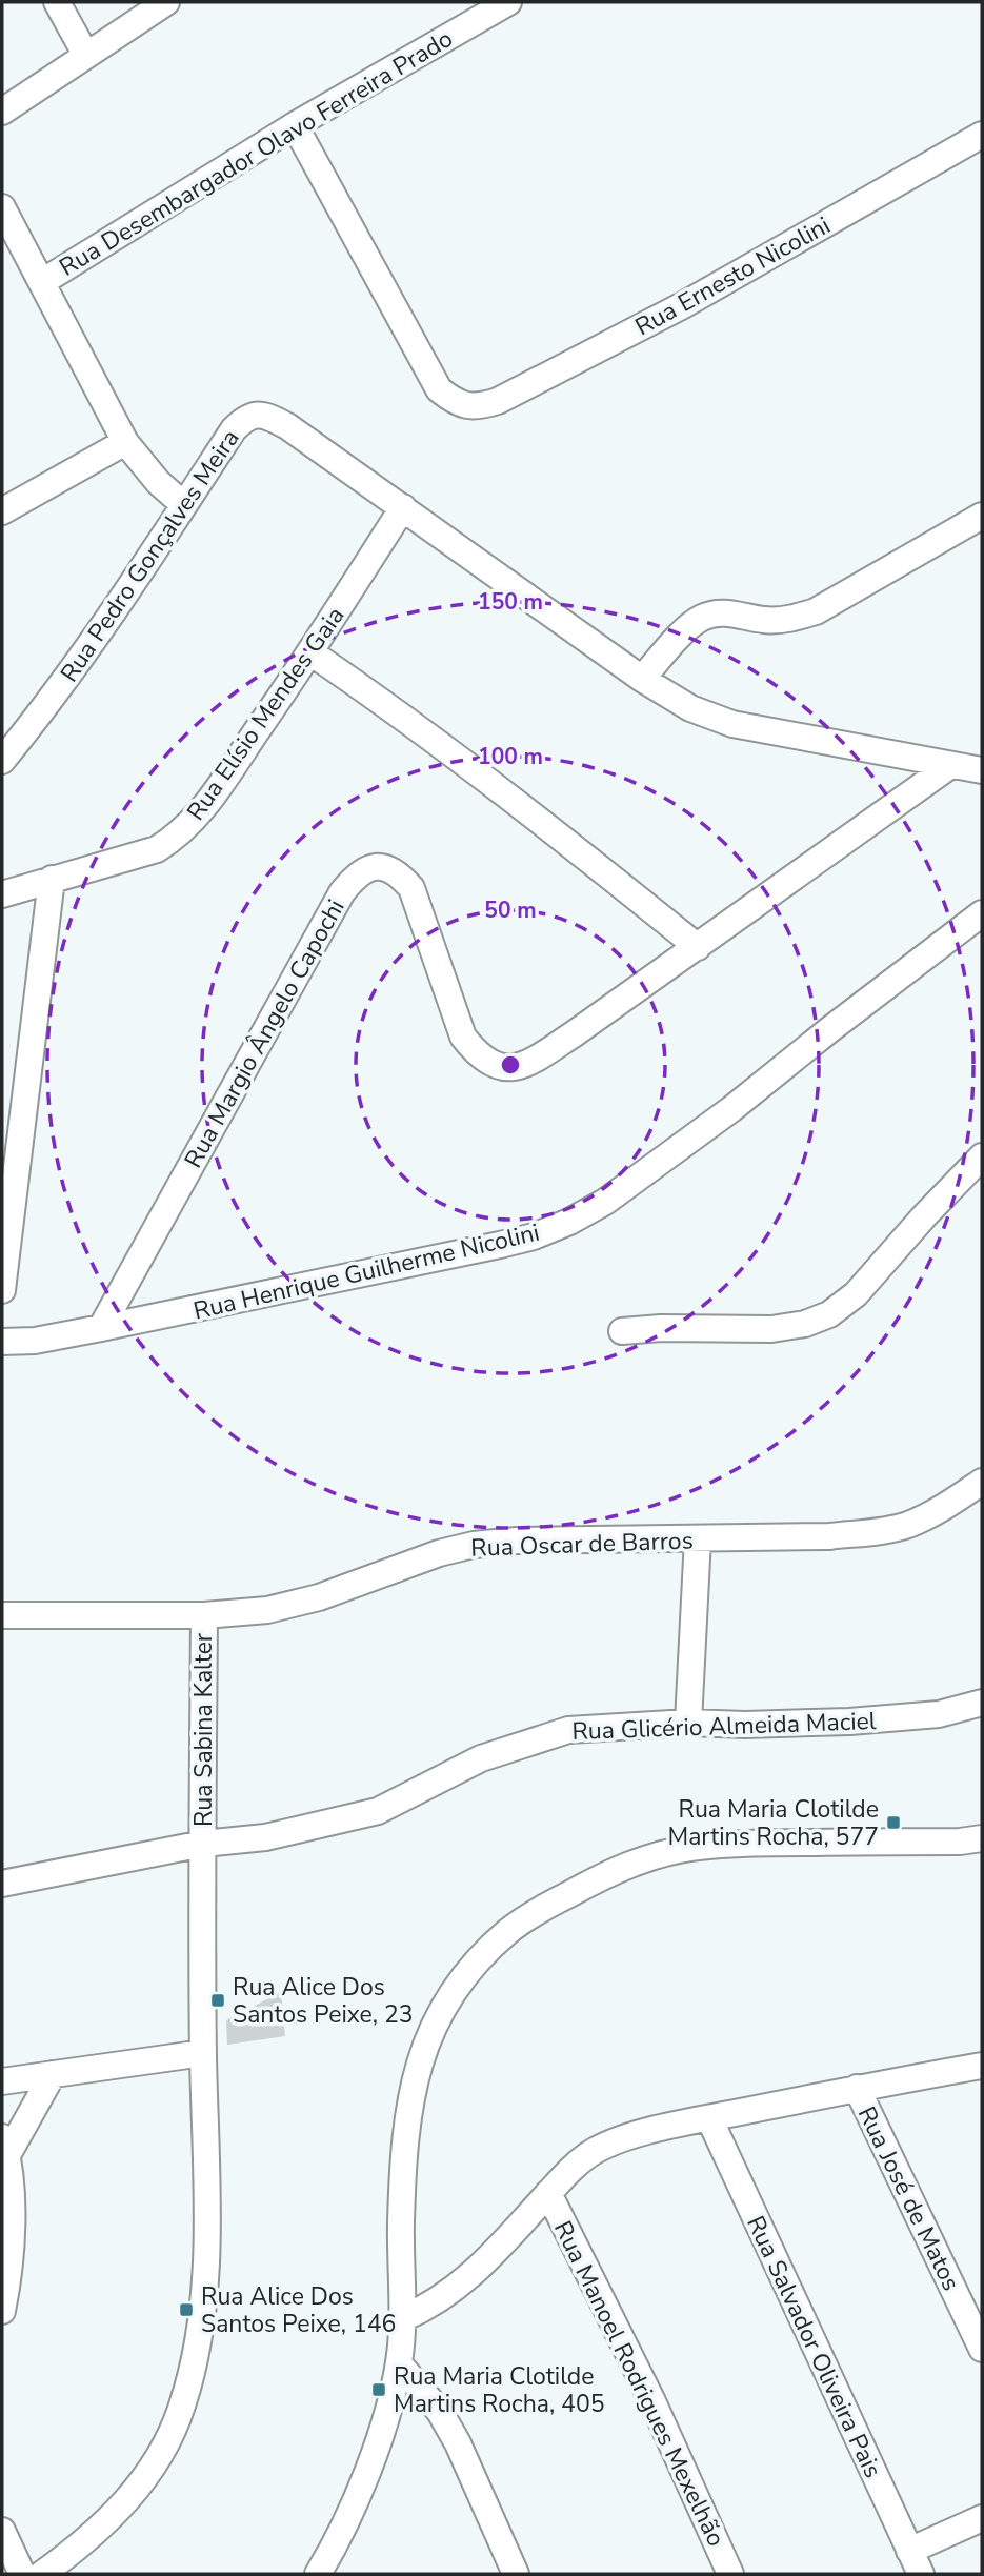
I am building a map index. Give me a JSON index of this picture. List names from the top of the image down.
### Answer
{
  "streets": {
    "street": [
      "Rua Desembargador Olavo Ferreira Prado",
      "Rua Ernesto Nicolini",
      "Rua Pedro Gonçalves Meira",
      "Rua Elísio Mendes Gaia",
      "Rua Margio Ângelo Capochi",
      "Rua Henrique Guilherme Nicolini",
      "Rua Oscar de Barros",
      "Rua Glicério Almeida Maciel",
      "Rua Sabina Kalter",
      "Rua José de Matos",
      "Rua Salvador Oliveira Pais",
      "Rua Manoel Rodrigues Mexelhão"
    ]
  },
  "crossings": [
    ["Rua Desembargador Olavo Ferreira Prado", "Rua Ernesto Nicolini"],
    ["Rua Pedro Gonçalves Meira", "Rua Elísio Mendes Gaia"],
    ["Rua Pedro Gonçalves Meira", "Rua Margio Ângelo Capochi"],
    ["Rua Margio Ângelo Capochi", "Rua Henrique Guilherme Nicolini"],
    ["Rua Oscar de Barros", "Rua Sabina Kalter"],
    ["Rua Glicério Almeida Maciel", "Rua Sabina Kalter"]
  ],
  "places": {
    "transit": [
      "Rua Maria Clotilde Martins Rocha, 577",
      "Rua Alice Dos Santos Peixe, 23",
      "Rua Alice Dos Santos Peixe, 146",
      "Rua Maria Clotilde Martins Rocha, 405"
    ]
  },
  "rings": ["150 m", "100 m", "50 m"]
}
